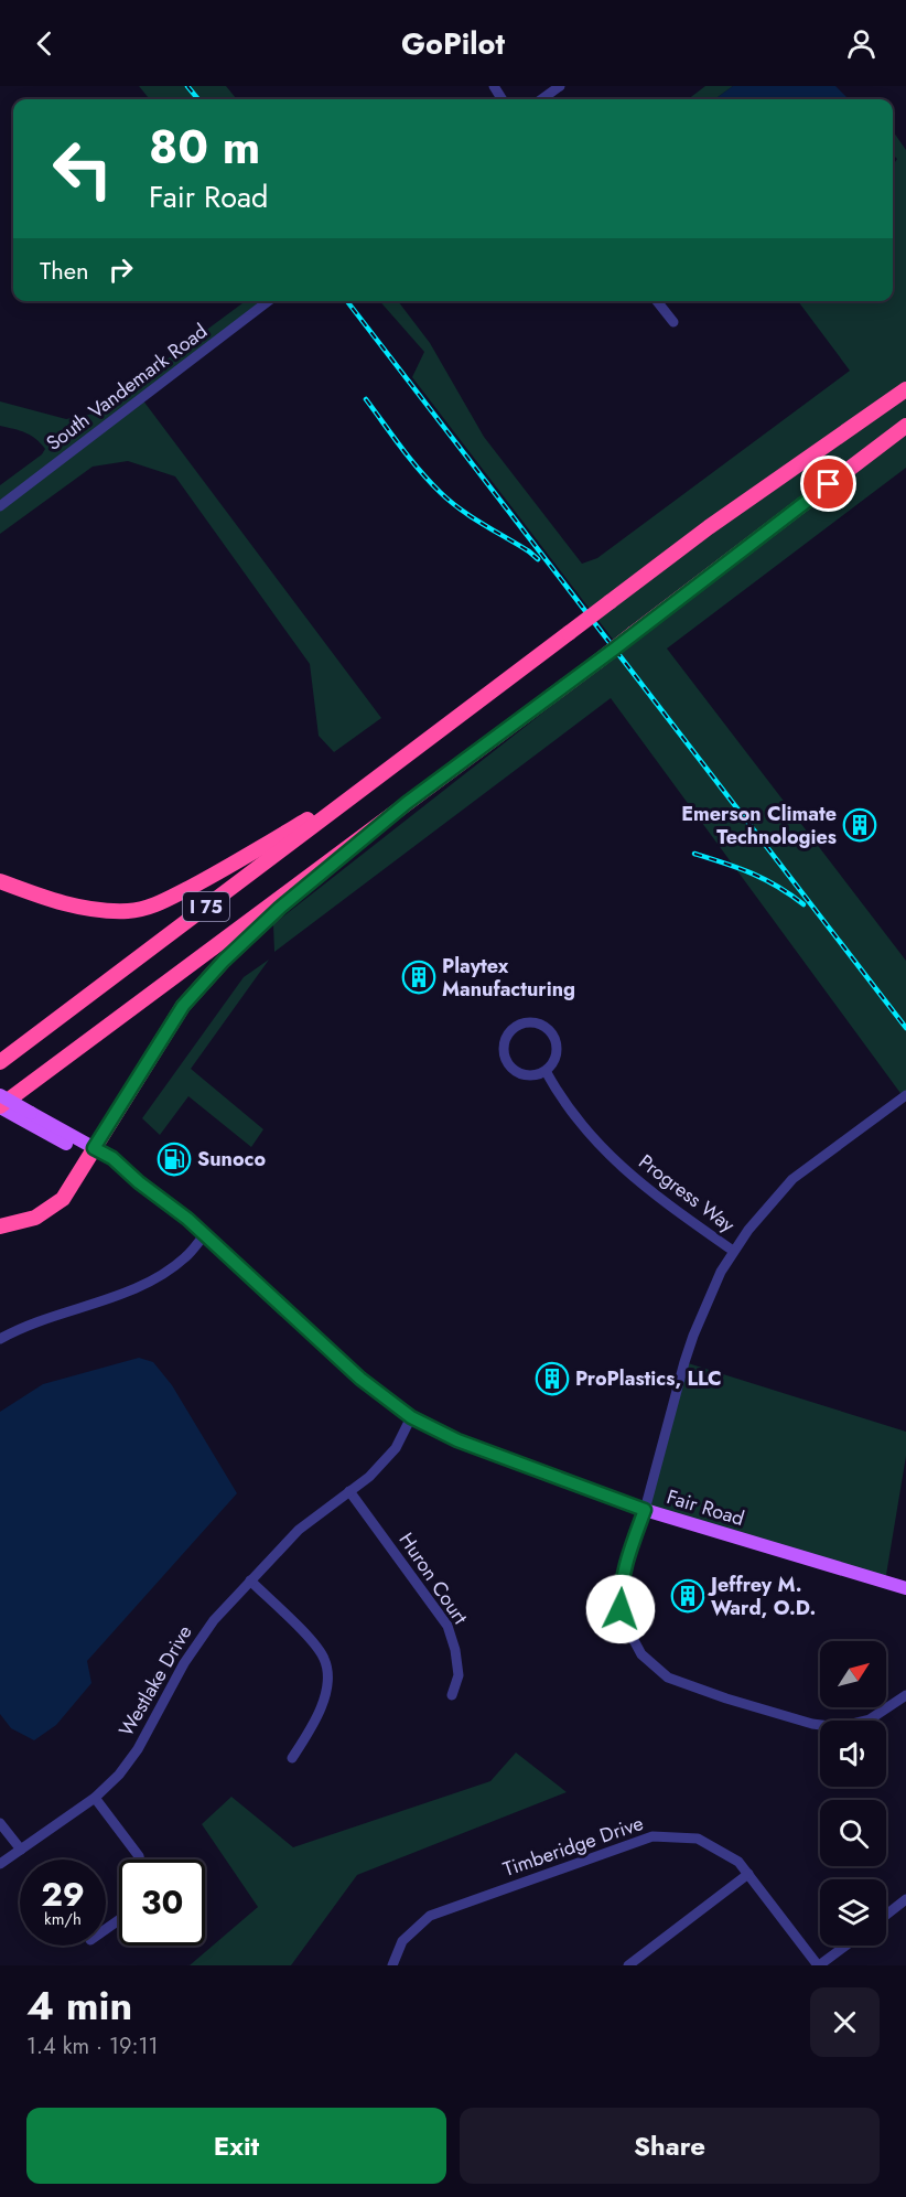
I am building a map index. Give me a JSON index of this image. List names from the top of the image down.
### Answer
{
  "streets": {
    "highway": ["I 75"],
    "main road": ["Fair Road"],
    "street": [
      "South Vandemark Road",
      "Progress Way",
      "Huron Court",
      "Westlake Drive",
      "Timberidge Drive"
    ]
  },
  "crossings": [
    ["I 75", "Fair Road"],
    ["Fair Road", "Westlake Drive"],
    ["Huron Court", "Westlake Drive"]
  ],
  "places": {
    "building": [
      "Emerson Climate Technologies",
      "Playtex Manufacturing",
      "ProPlastics, LLC",
      "Jeffrey M. Ward, O.D."
    ],
    "fuel station": ["Sunoco"]
  },
  "north": "top right",
  "page": {
    "header": "GoPilot",
    "turn": ["80 m", "Fair Road"],
    "then": "Then",
    "speed": "29 km/h",
    "limit": "30",
    "heading": ["4 min", "1.4 km · 19:11"],
    "buttons": ["Exit", "Share"]
  }
}
